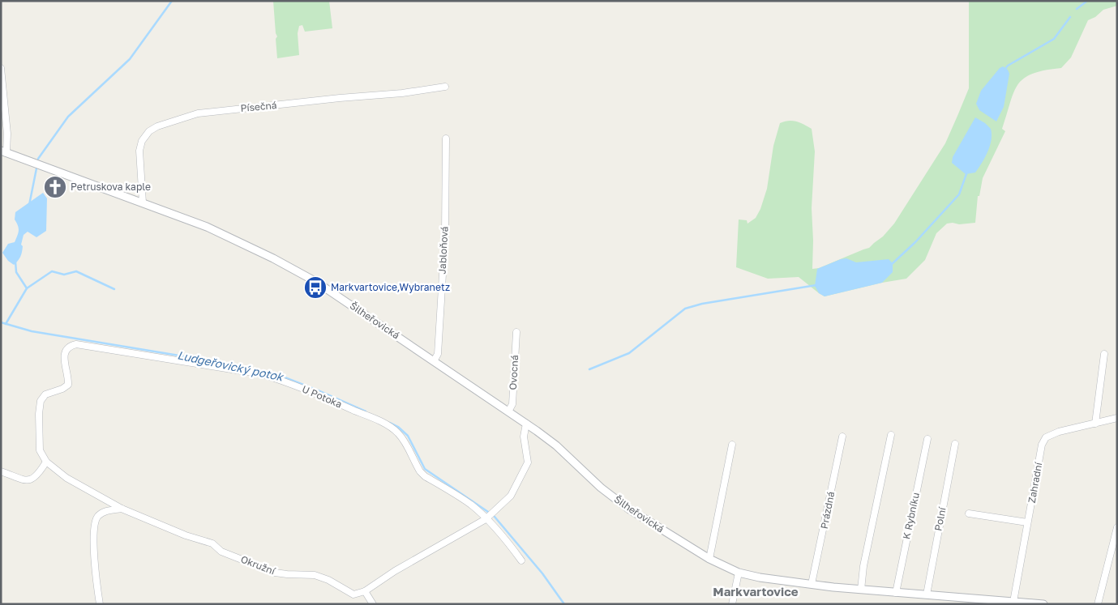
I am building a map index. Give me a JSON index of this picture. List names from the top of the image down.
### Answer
{
  "streets": {
    "street": [
      "Písečná",
      "Jabloňová",
      "Šilheřovická",
      "Ovocná",
      "U Potoka",
      "Zahradní",
      "Prázdná",
      "K Rybníku",
      "Polní",
      "Okružní"
    ]
  },
  "crossings": [
    ["Písečná", "Šilheřovická"],
    ["Jabloňová", "Šilheřovická"],
    ["Šilheřovická", "Ovocná"],
    ["Šilheřovická", "Zahradní"],
    ["Šilheřovická", "Prázdná"],
    ["Šilheřovická", "K Rybníku"],
    ["Šilheřovická", "Polní"],
    ["U Potoka", "Okružní"]
  ],
  "districts": ["Markvartovice"],
  "water": ["Ludgeřovický potok"],
  "places": {
    "church": ["Petruskova kaple"],
    "bus stop": ["Markvartovice,Wybranetz"]
  }
}
